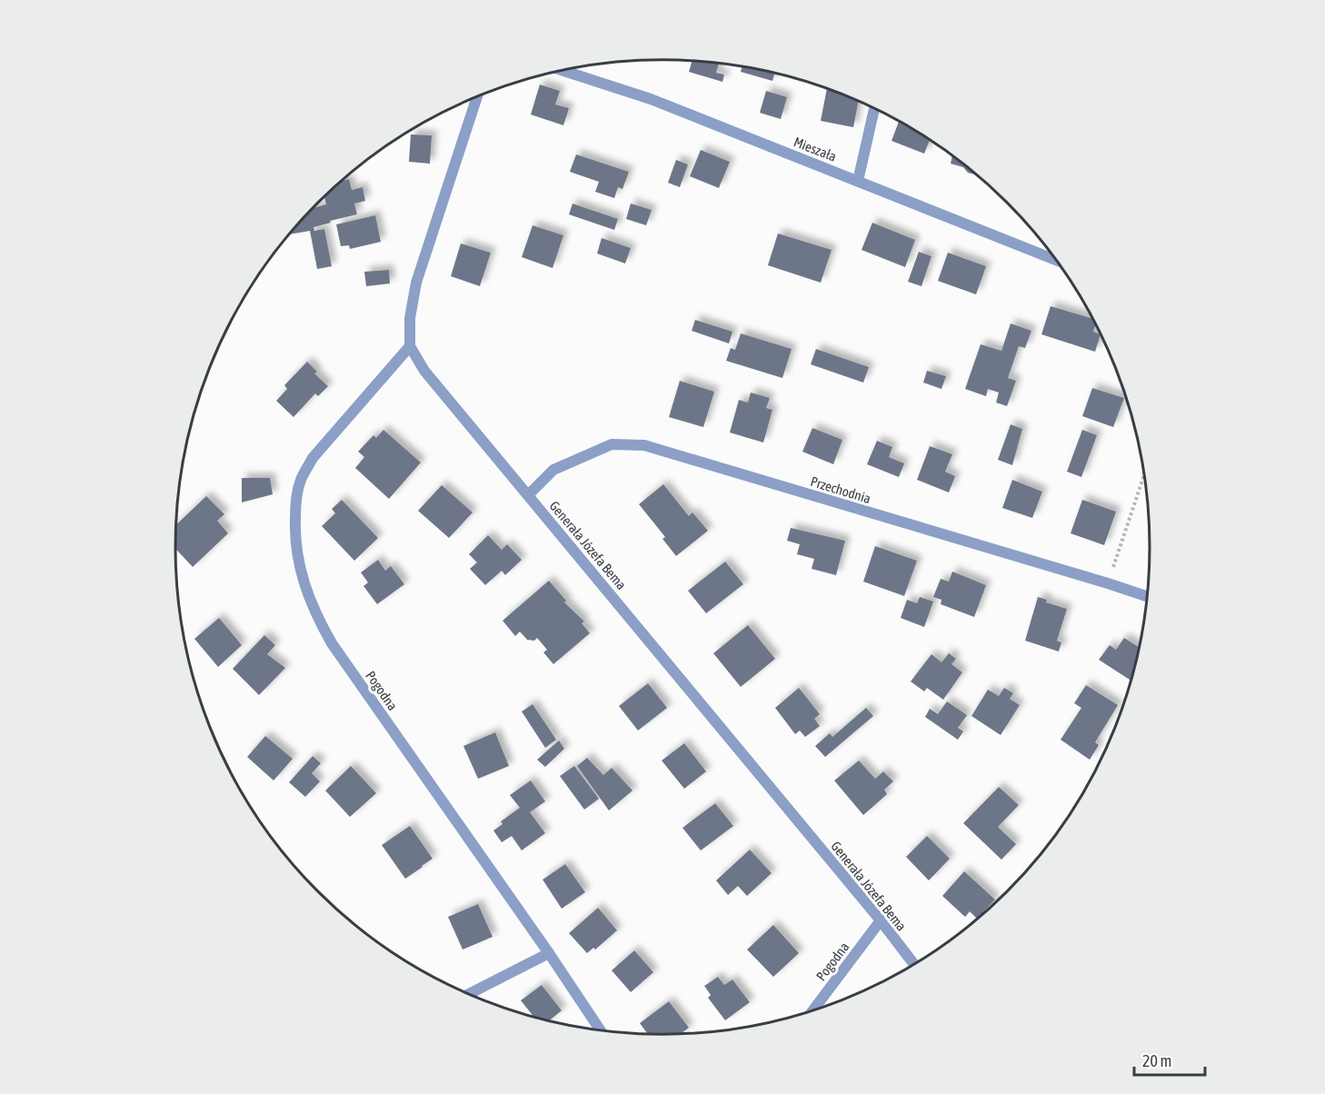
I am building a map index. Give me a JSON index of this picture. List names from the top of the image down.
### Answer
{
  "streets": {
    "street": [
      "Mieszała",
      "Przechodnia",
      "Generała Józefa Bema",
      "Pogodna"
    ]
  },
  "crossings": [
    ["Przechodnia", "Generała Józefa Bema"],
    ["Generała Józefa Bema", "Pogodna"]
  ],
  "scale_bar": "20 m"
}
